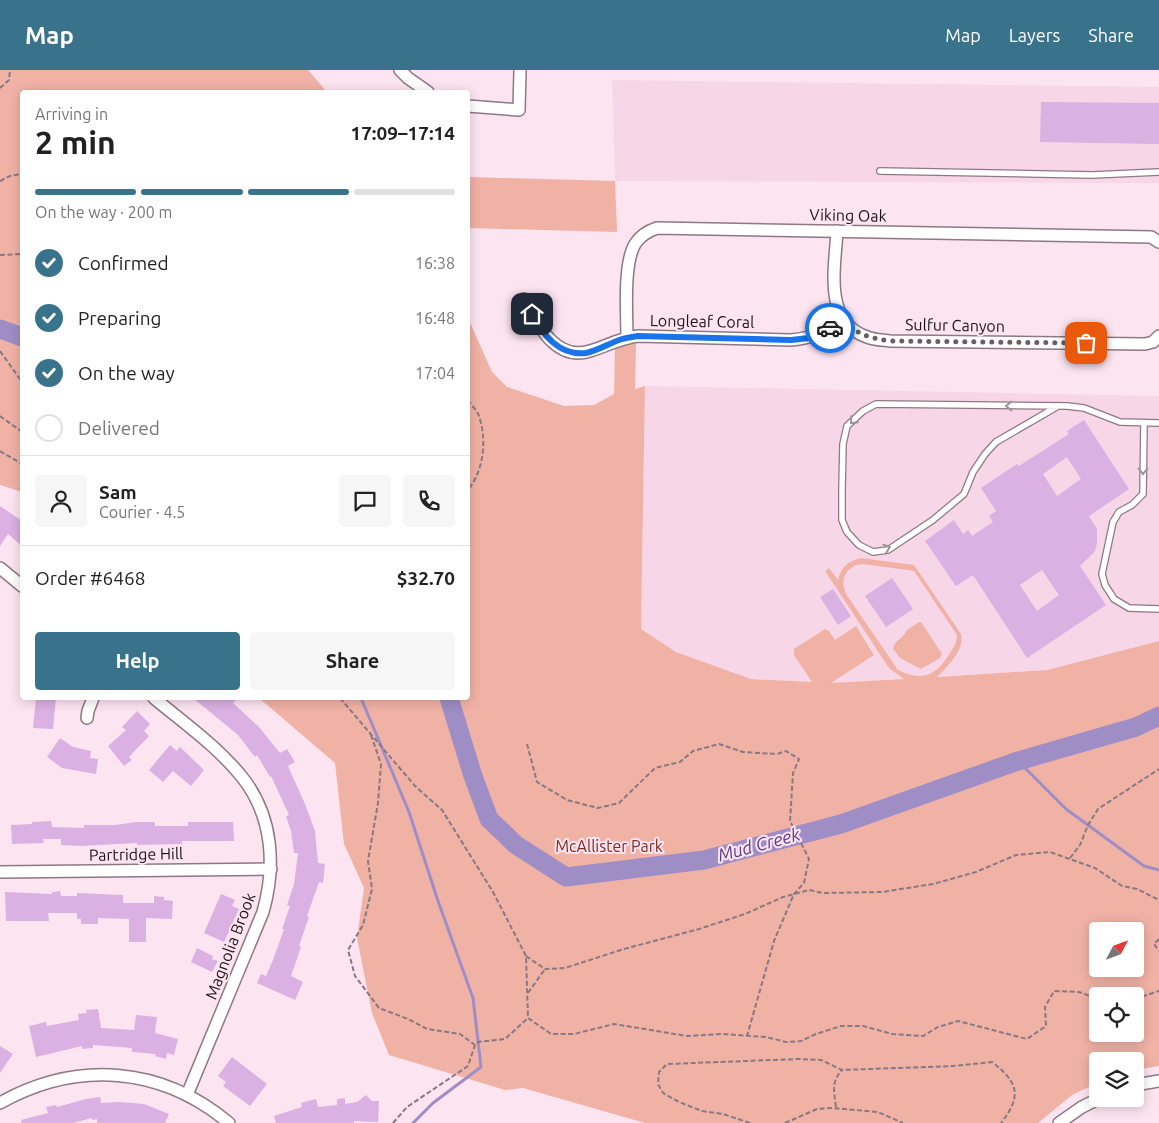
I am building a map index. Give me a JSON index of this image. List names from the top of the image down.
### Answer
{
  "streets": {
    "street": [
      "Viking Oak",
      "Longleaf Coral",
      "Sulfur Canyon",
      "Partridge Hill",
      "Magnolia Brook"
    ]
  },
  "crossings": [
    ["Viking Oak", "Longleaf Coral"],
    ["Viking Oak", "Sulfur Canyon"],
    ["Longleaf Coral", "Sulfur Canyon"],
    ["Partridge Hill", "Magnolia Brook"]
  ],
  "water": ["Mud Creek"],
  "parks": ["McAllister Park"],
  "north": "top right",
  "page": {
    "header": "Map",
    "nav": ["Map", "Layers", "Share"],
    "heading": ["2 min", "Arriving in", "17:09–17:14"],
    "panel": [
      "Sam",
      "Courier · 4.5",
      "Order #6468",
      "$32.70"
    ],
    "bar": "On the way · 200 m",
    "list": [
      ["Confirmed", "16:38"],
      ["Preparing", "16:48"],
      ["On the way", "17:04"],
      "Delivered"
    ],
    "buttons": ["Help", "Share"]
  }
}
